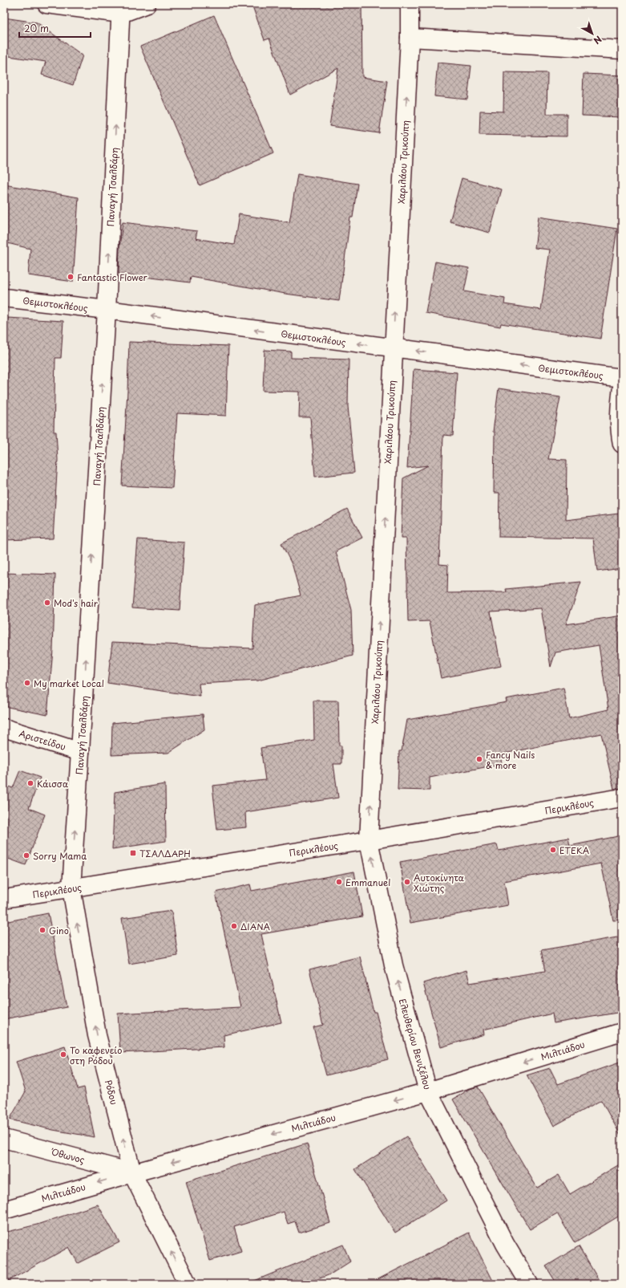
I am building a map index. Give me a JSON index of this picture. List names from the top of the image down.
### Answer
{
  "streets": {
    "street": [
      "Χαριλάου Τρικούπη",
      "Παναγή Τσαλδάρη",
      "Θεμιστοκλέους",
      "Αριστείδου",
      "Περικλέους",
      "Ελευθερίου Βενιζέλου",
      "Μιλτιάδου",
      "Ρόδου",
      "Όθωνος"
    ]
  },
  "crossings": [
    ["Χαριλάου Τρικούπη", "Θεμιστοκλέους"],
    ["Χαριλάου Τρικούπη", "Περικλέους"],
    ["Χαριλάου Τρικούπη", "Ελευθερίου Βενιζέλου"],
    ["Παναγή Τσαλδάρη", "Θεμιστοκλέους"],
    ["Παναγή Τσαλδάρη", "Αριστείδου"],
    ["Παναγή Τσαλδάρη", "Περικλέους"],
    ["Παναγή Τσαλδάρη", "Ρόδου"],
    ["Περικλέους", "Ελευθερίου Βενιζέλου"],
    ["Περικλέους", "Ρόδου"],
    ["Ελευθερίου Βενιζέλου", "Μιλτιάδου"],
    ["Μιλτιάδου", "Ρόδου"],
    ["Μιλτιάδου", "Όθωνος"],
    ["Ρόδου", "Όθωνος"]
  ],
  "one_way": [
    "Χαριλάου Τρικούπη",
    "Παναγή Τσαλδάρη",
    "Θεμιστοκλέους",
    "Ελευθερίου Βενιζέλου",
    "Μιλτιάδου",
    "Ρόδου"
  ],
  "places": {
    "other": [
      "Fantastic Flower",
      "Mod's hair",
      "My market Local",
      "Fancy Nails & more",
      "Κάισσα",
      "ΕΤΕΚΑ",
      "Sorry Mama",
      "Emmanuel",
      "Αυτοκίνητα Χιώτης",
      "ΔΙΑΝΑ",
      "Gino",
      "Το καφενείο στη Ρόδου"
    ],
    "transit": ["ΤΣΑΛΔΑΡΗ"]
  },
  "scale_bar": "20 m",
  "north": "bottom right"
}
